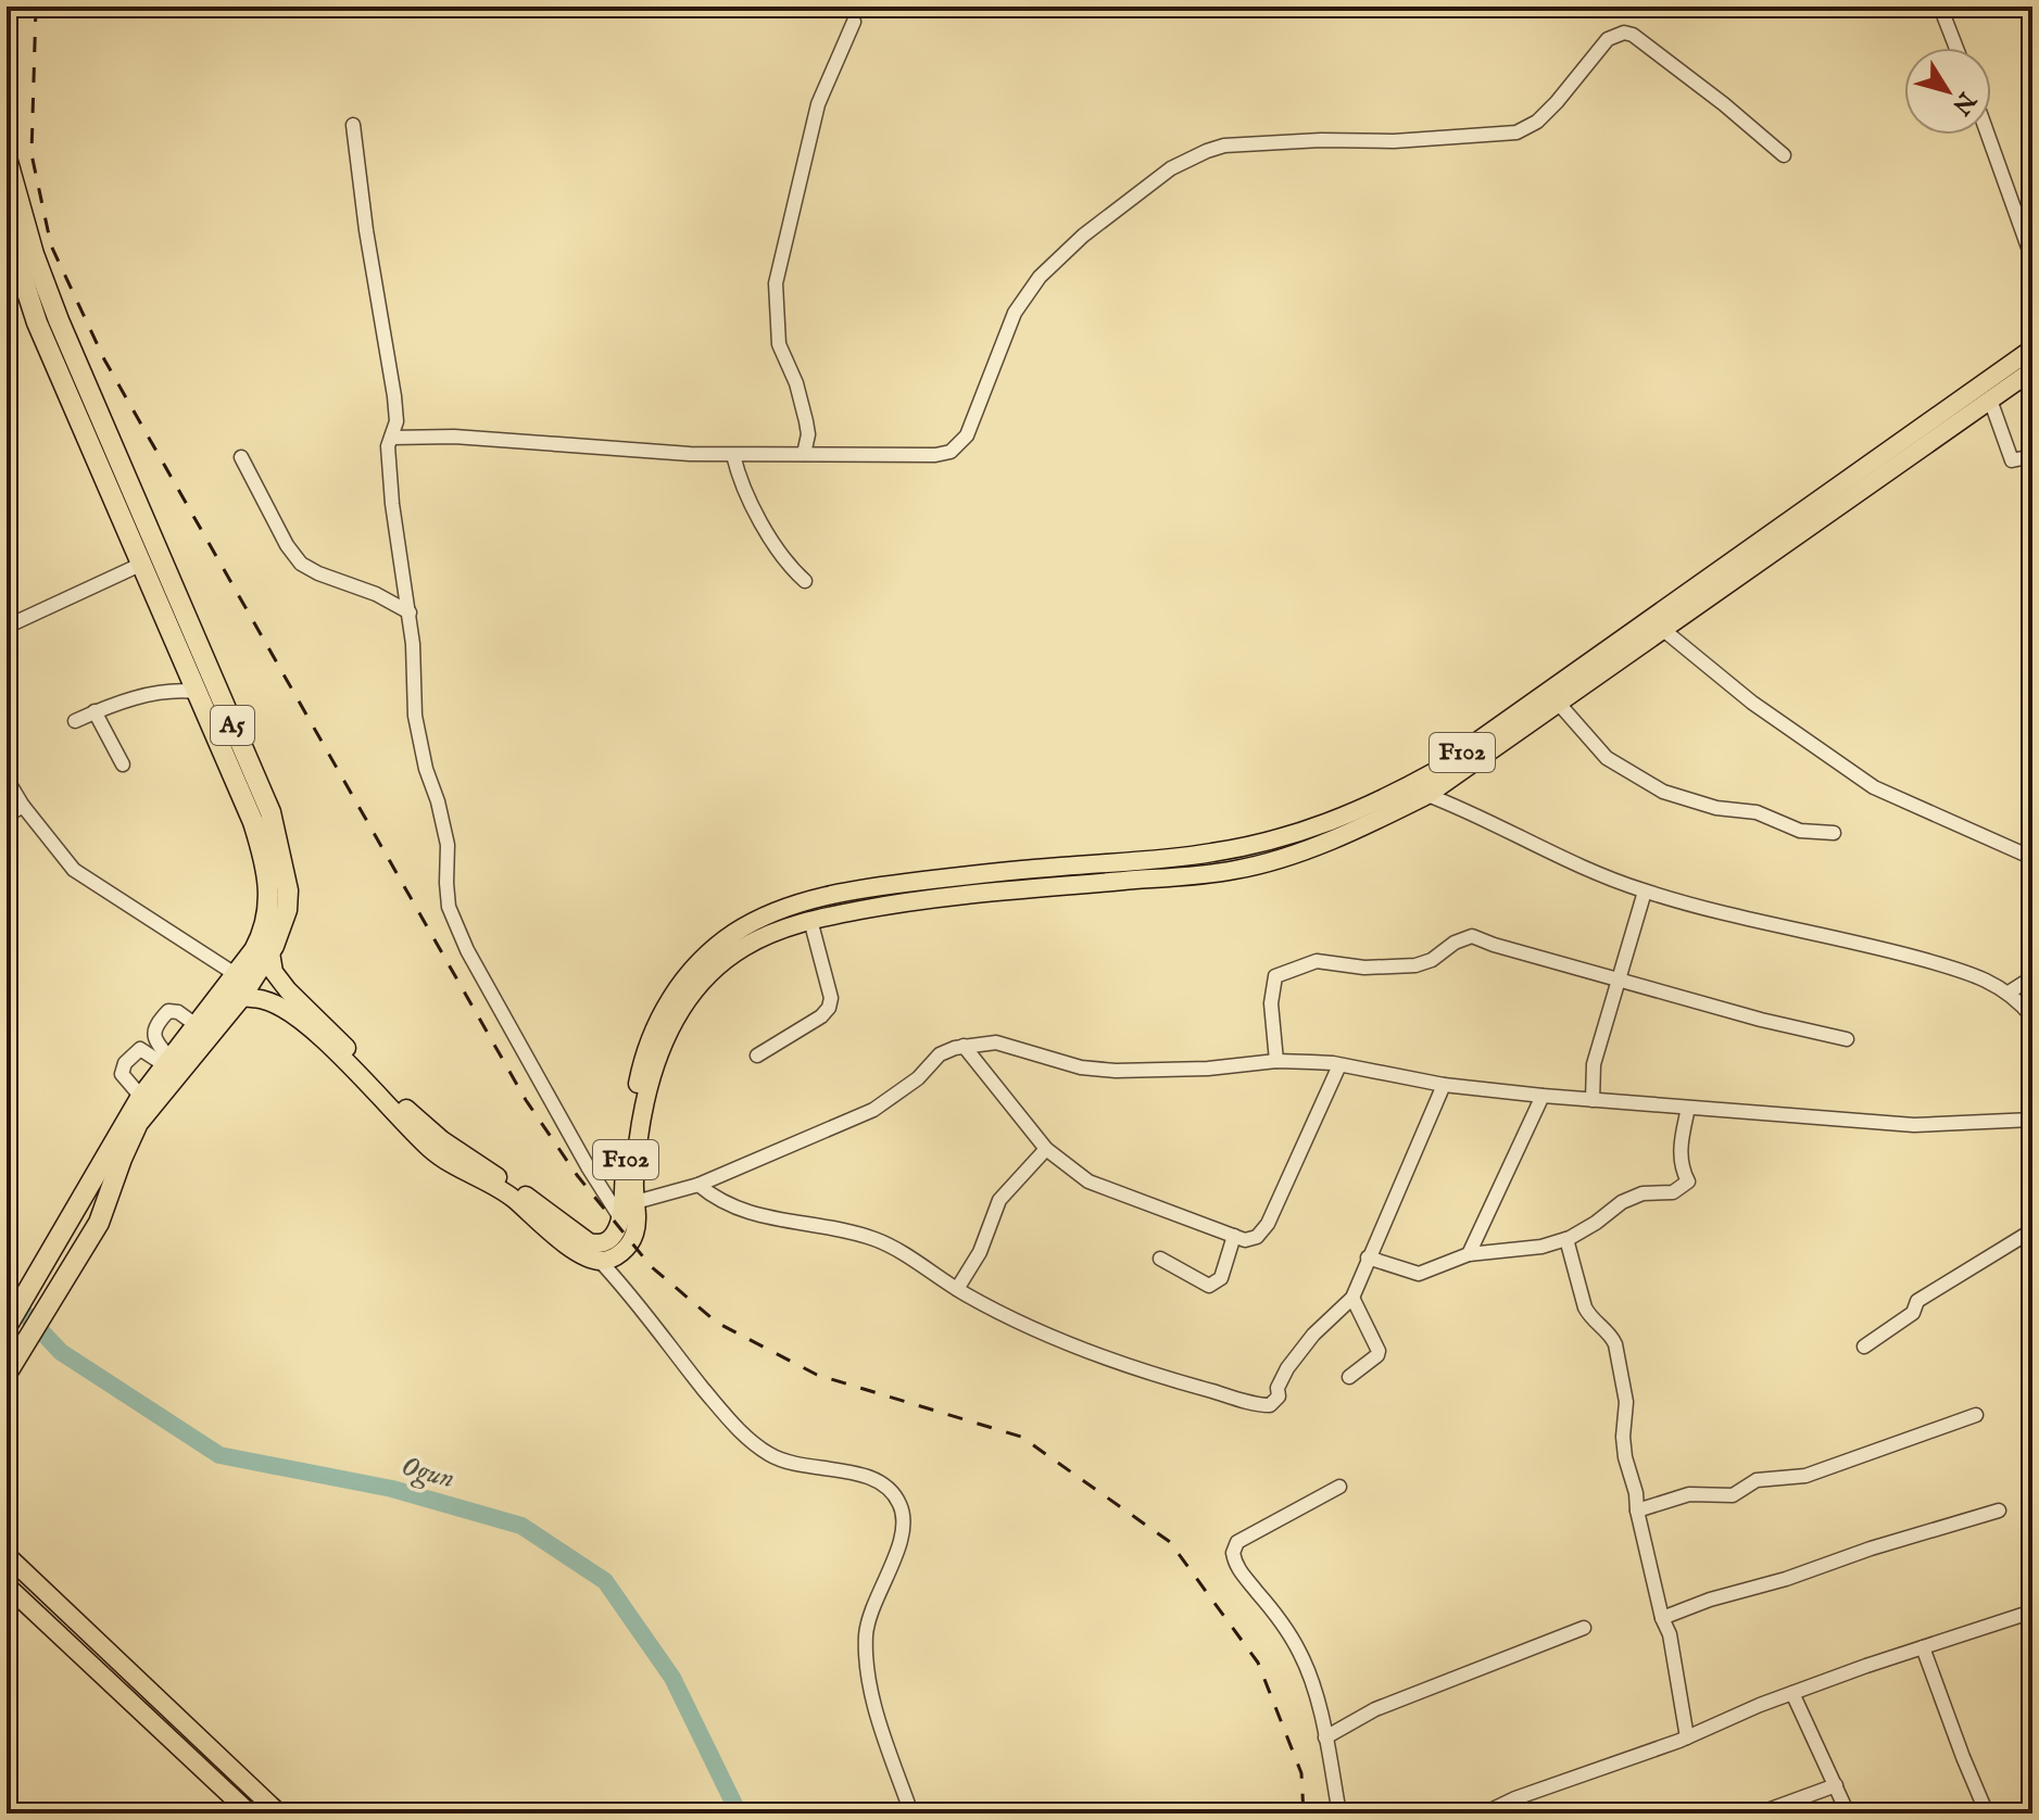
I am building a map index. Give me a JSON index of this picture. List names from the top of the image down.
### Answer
{
  "streets": {
    "highway": ["A5"],
    "main road": ["F102"]
  },
  "water": ["Ogun"],
  "north": "bottom right"
}
